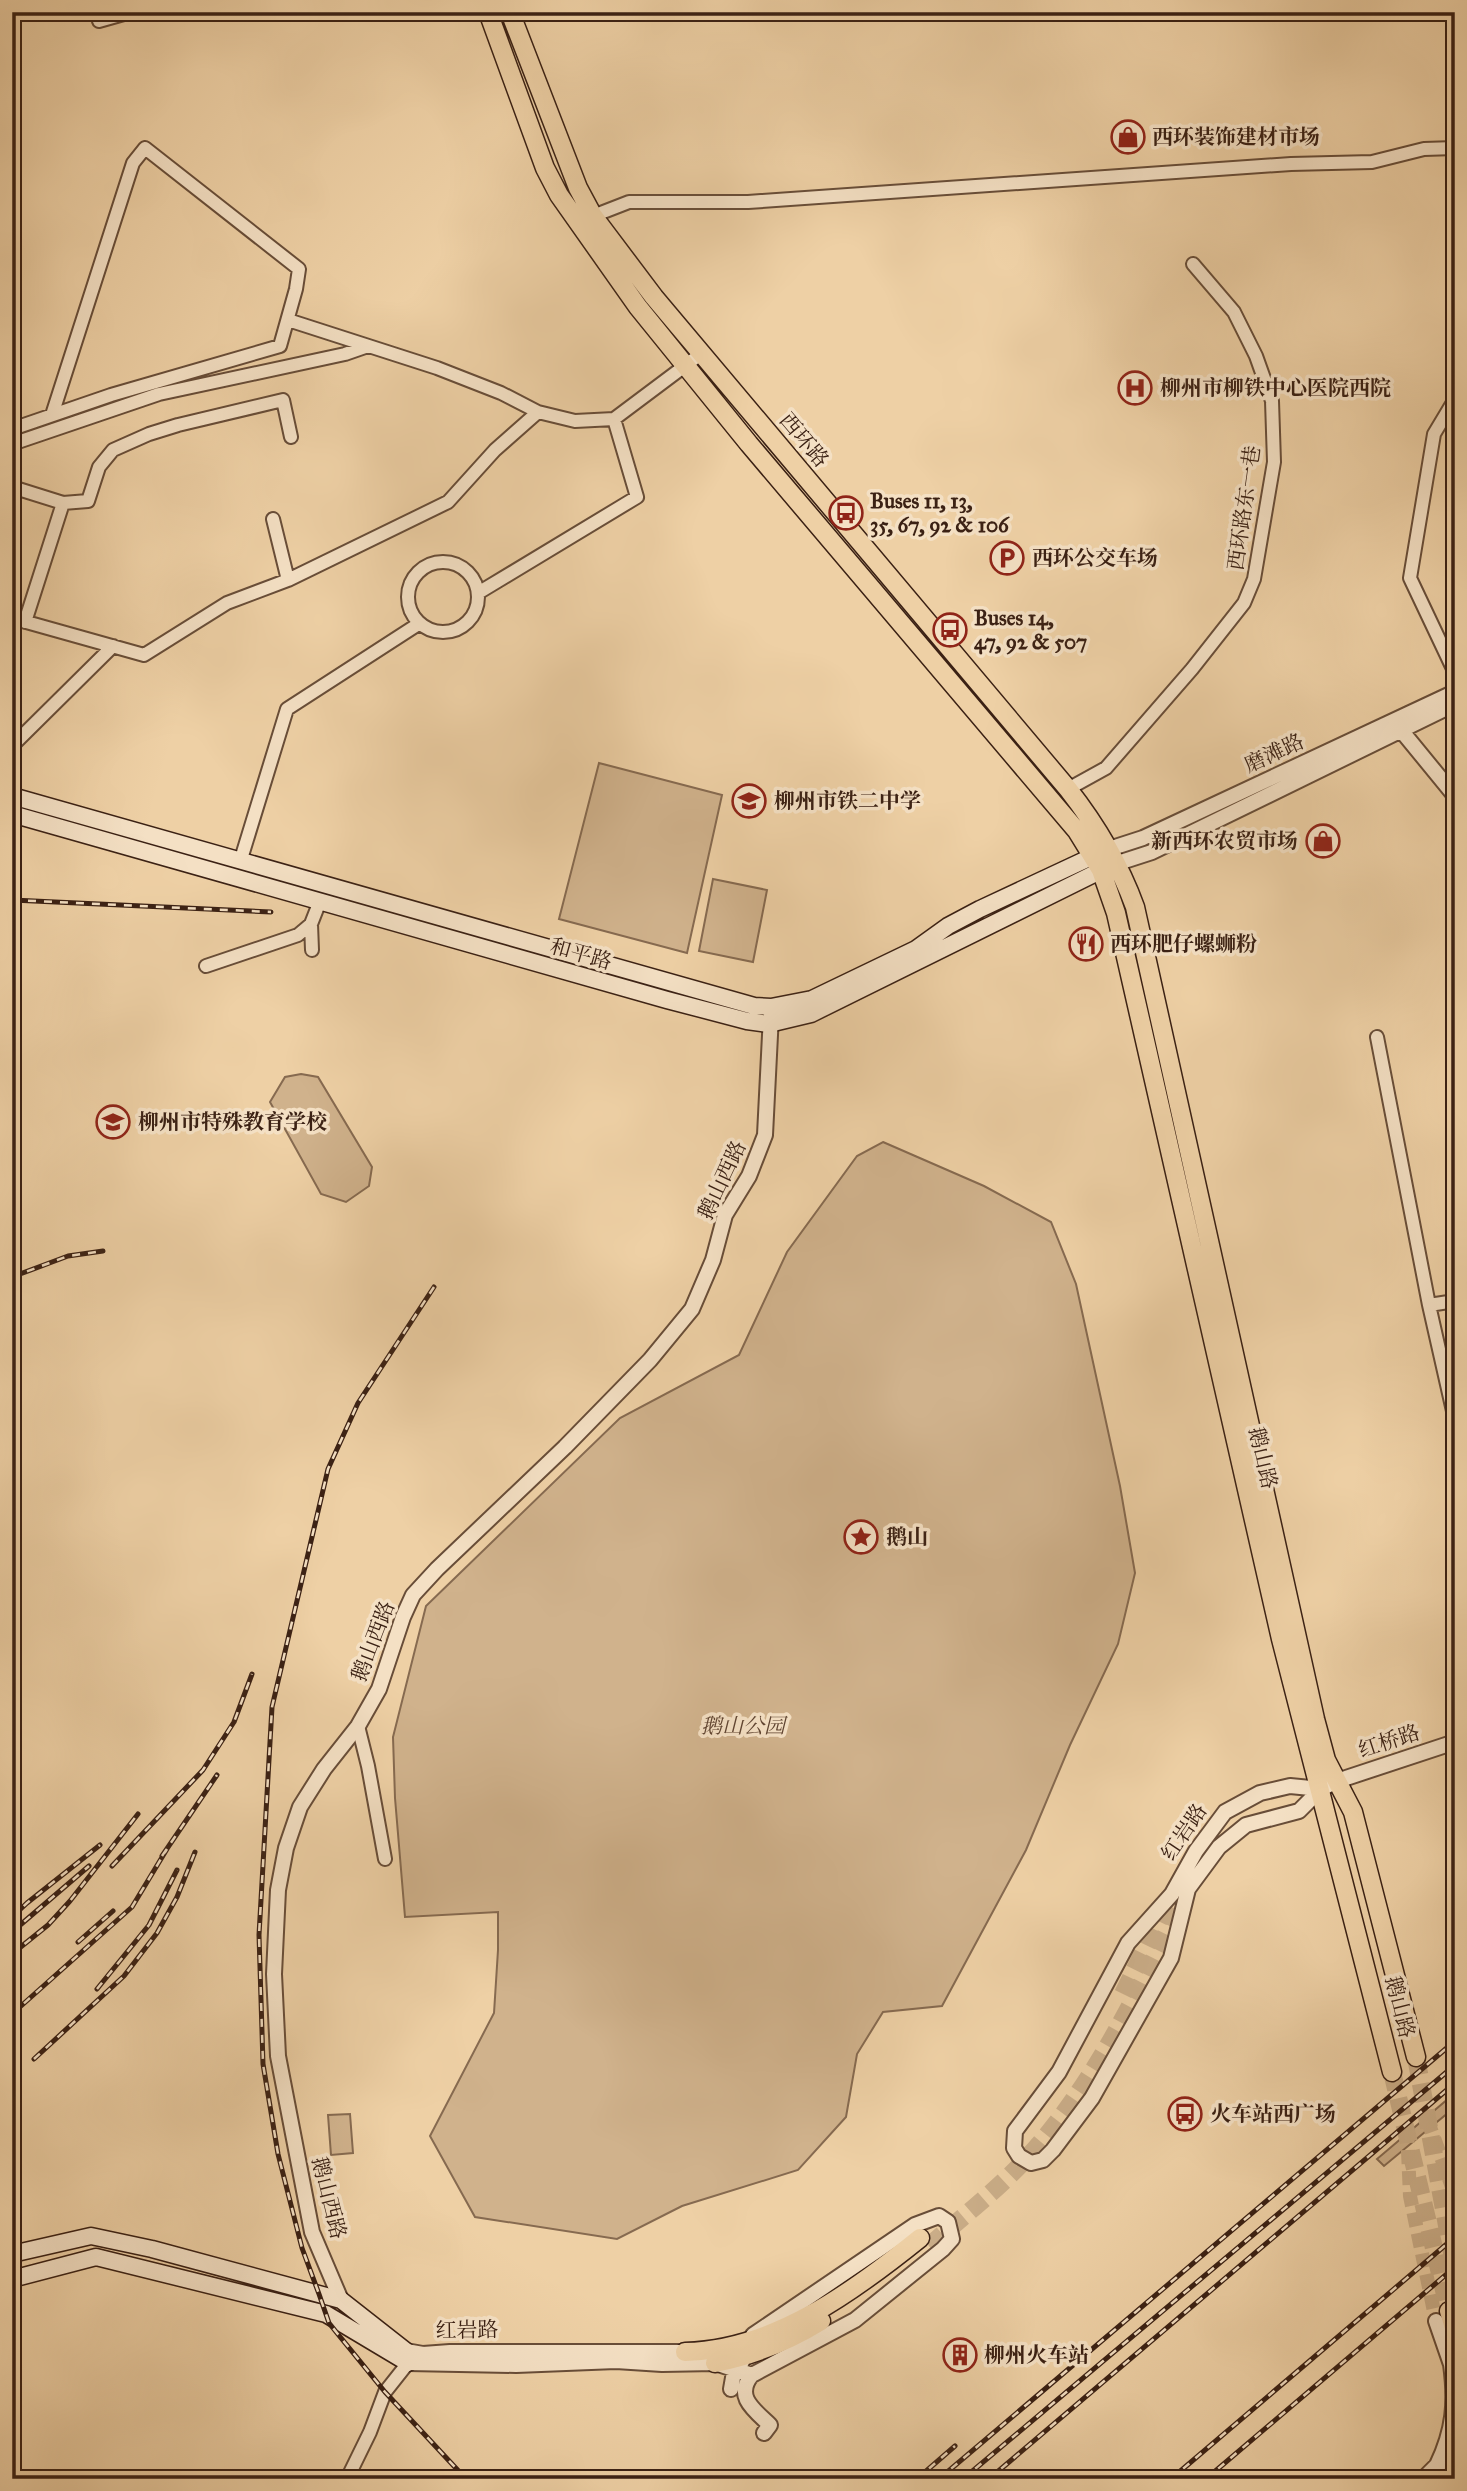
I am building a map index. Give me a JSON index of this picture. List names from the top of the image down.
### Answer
{
  "streets": {
    "main road": [
      "西环路",
      "和平路",
      "鹅山路",
      "红岩路"
    ],
    "street": [
      "西环路东一巷",
      "磨滩路",
      "鹅山西路",
      "红桥路"
    ]
  },
  "crossings": [
    ["西环路", "西环路东一巷"],
    ["西环路", "磨滩路"],
    ["西环路", "和平路"],
    ["西环路", "鹅山路"],
    ["磨滩路", "和平路"],
    ["磨滩路", "鹅山路"],
    ["和平路", "鹅山西路"],
    ["和平路", "鹅山路"],
    ["鹅山西路", "红岩路"],
    ["鹅山路", "红桥路"],
    ["鹅山路", "红岩路"],
    ["红桥路", "红岩路"]
  ],
  "parks": ["鹅山公园"],
  "places": {
    "shop": ["西环装饰建材市场", "新西环农贸市场"],
    "hospital": ["柳州市柳铁中心医院西院"],
    "bus stop": ["Buses 11, 13, 35, 67, 92 & 106", "Buses 14, 47, 92 & 507", "火车站西广场"],
    "parking": ["西环公交车场"],
    "school or university": ["柳州市铁二中学", "柳州市特殊教育学校"],
    "restaurant": ["西环肥仔螺蛳粉"],
    "place": ["鹅山"],
    "building": ["柳州火车站"]
  }
}
